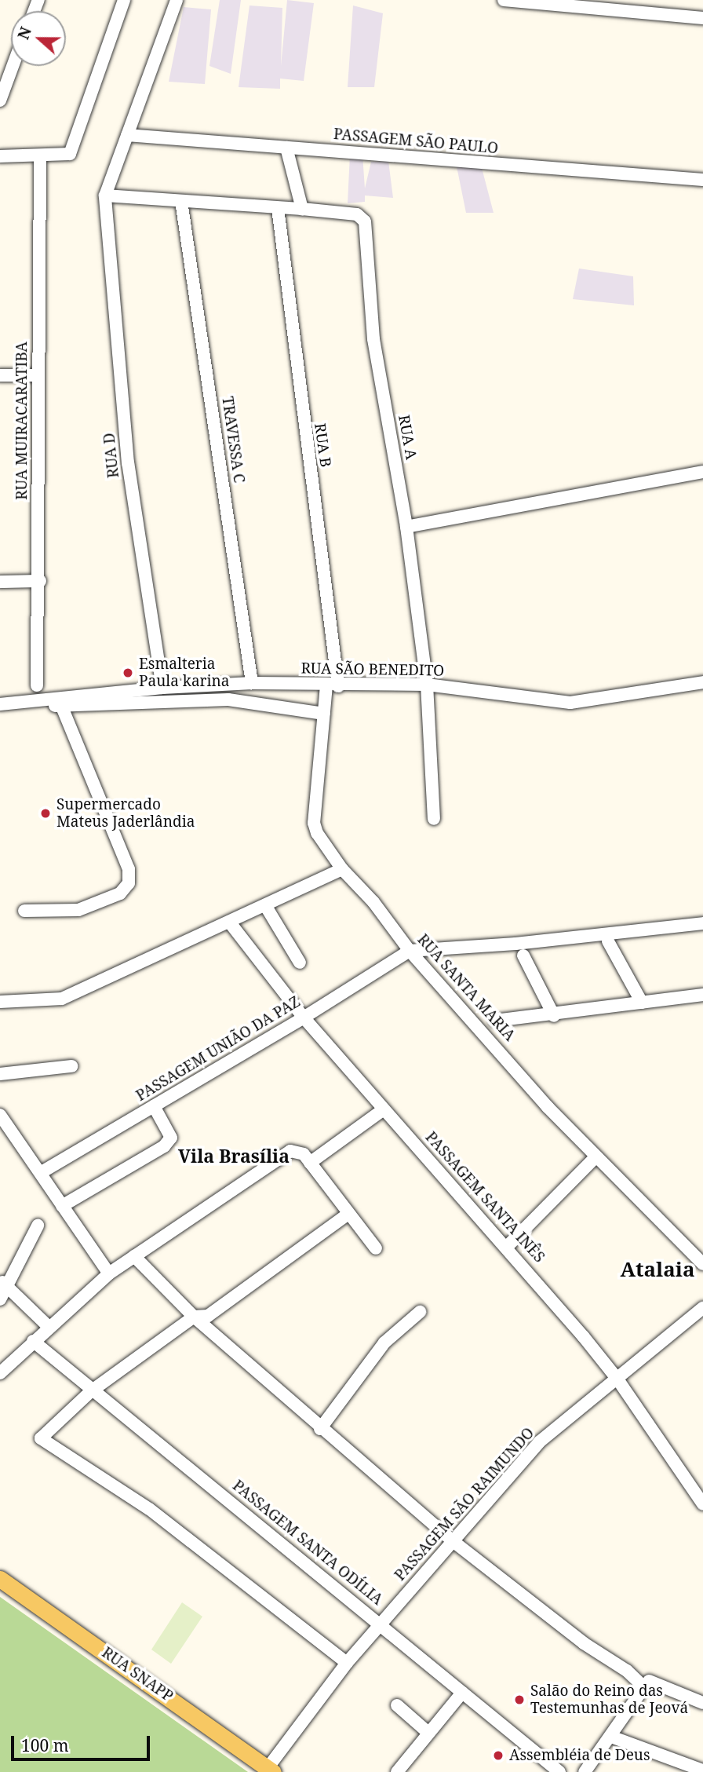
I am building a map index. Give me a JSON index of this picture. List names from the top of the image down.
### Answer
{
  "streets": {
    "main road": ["RUA SNAPP"],
    "street": [
      "PASSAGEM SÃO PAULO",
      "RUA MUIRACARATIBA",
      "RUA A",
      "TRAVESSA C",
      "RUA B",
      "RUA D",
      "RUA SÃO BENEDITO",
      "RUA SANTA MARIA",
      "PASSAGEM UNIÃO DA PAZ",
      "PASSAGEM SANTA INÊS",
      "PASSAGEM SÃO RAIMUNDO",
      "PASSAGEM SANTA ODÍLIA"
    ]
  },
  "crossings": [
    ["PASSAGEM SÃO PAULO", "RUA D"],
    ["RUA A", "RUA SÃO BENEDITO"],
    ["TRAVESSA C", "RUA SÃO BENEDITO"],
    ["RUA B", "RUA SÃO BENEDITO"],
    ["RUA B", "RUA SANTA MARIA"],
    ["RUA D", "RUA SÃO BENEDITO"],
    ["RUA SÃO BENEDITO", "RUA SANTA MARIA"],
    ["RUA SANTA MARIA", "PASSAGEM UNIÃO DA PAZ"],
    ["PASSAGEM UNIÃO DA PAZ", "PASSAGEM SANTA INÊS"],
    ["PASSAGEM SANTA INÊS", "PASSAGEM SÃO RAIMUNDO"],
    ["PASSAGEM SÃO RAIMUNDO", "PASSAGEM SANTA ODÍLIA"],
    ["PASSAGEM SÃO RAIMUNDO", "RUA SNAPP"]
  ],
  "districts": ["Vila Brasília", "Atalaia"],
  "places": [
    "Esmalteria Paula karina",
    "Supermercado Mateus Jaderlândia",
    "Salão do Reino das Testemunhas de Jeová",
    "Assembléia de Deus"
  ],
  "scale_bar": "100 m",
  "north": "left"
}
